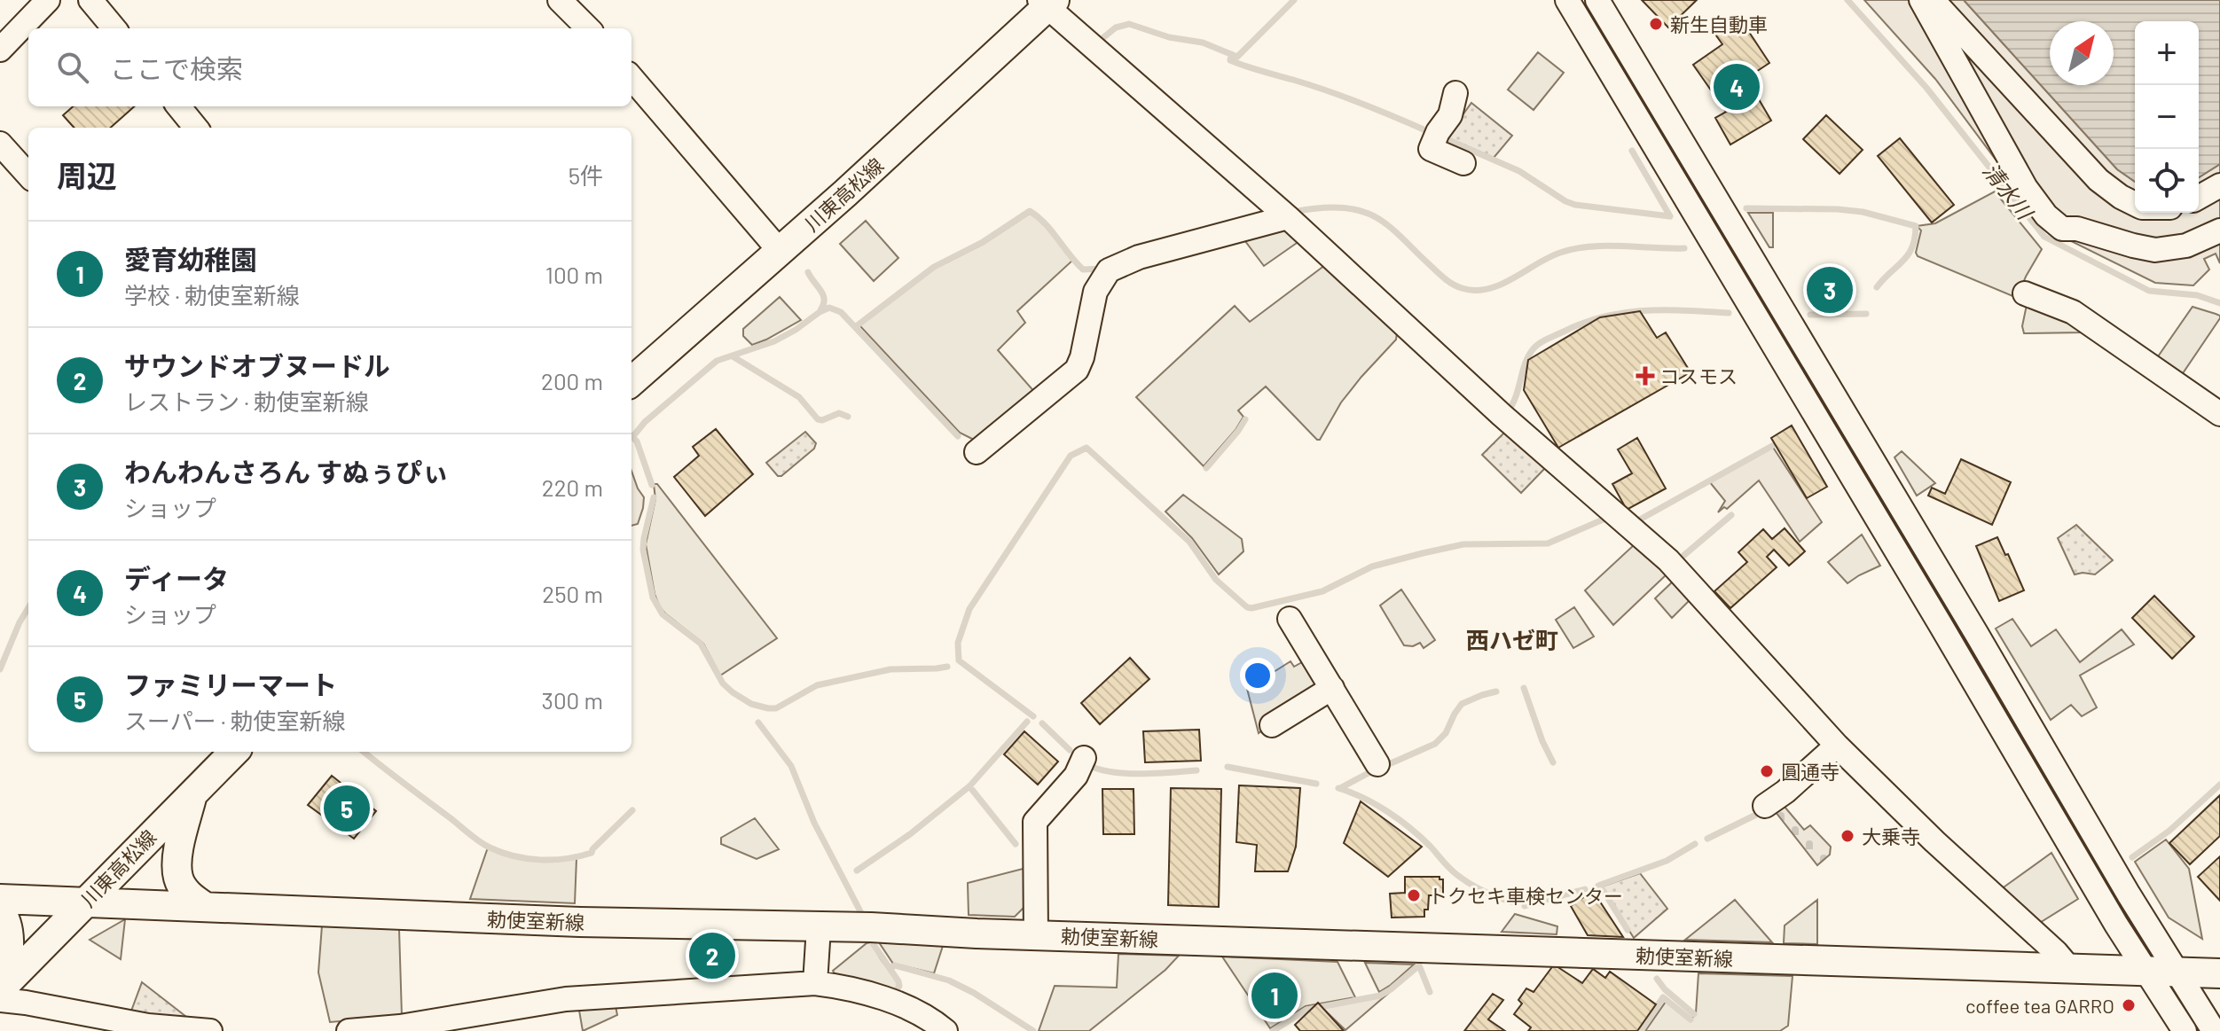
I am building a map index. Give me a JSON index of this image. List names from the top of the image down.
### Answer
{
  "streets": {
    "main road": ["川東高松線", "勅使室新線"]
  },
  "crossings": [
    ["川東高松線", "勅使室新線"]
  ],
  "districts": ["西ハゼ町"],
  "water": ["清水川"],
  "places": {
    "other": [
      "新生自動車",
      "圓通寺",
      "大乗寺",
      "トクセキ車検センター",
      "coffee tea GARRO"
    ],
    "health": ["コスモス"]
  },
  "north": "top right",
  "page": {
    "map_buttons": ["+", "−"],
    "search": "ここで検索",
    "pins": [
      "4",
      "3",
      "5",
      "2",
      "1"
    ],
    "heading": ["周辺", "5件"],
    "list": [
      {
        "mark": "1",
        "name": "愛育幼稚園",
        "note": "学校 · 勅使室新線",
        "value": "100 m"
      },
      {
        "mark": "2",
        "name": "サウンドオブヌードル",
        "note": "レストラン · 勅使室新線",
        "value": "200 m"
      },
      {
        "mark": "3",
        "name": "わんわんさろん すぬぅぴぃ",
        "note": "ショップ",
        "value": "220 m"
      },
      {
        "mark": "4",
        "name": "ディータ",
        "note": "ショップ",
        "value": "250 m"
      },
      {
        "mark": "5",
        "name": "ファミリーマート",
        "note": "スーパー · 勅使室新線",
        "value": "300 m"
      }
    ]
  }
}
